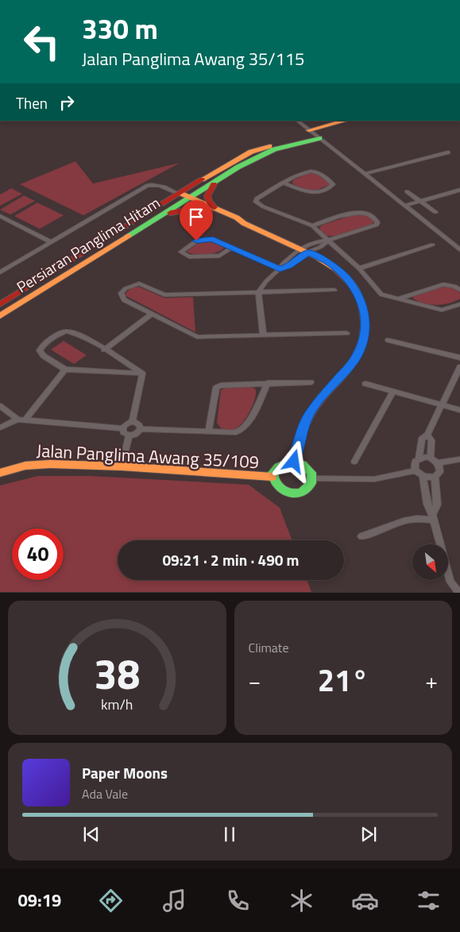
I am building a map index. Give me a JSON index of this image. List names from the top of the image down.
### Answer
{
  "streets": {
    "main road": ["Persiaran Panglima Hitam", "Jalan Panglima Awang 35/109"]
  },
  "north": "bottom right",
  "page": {
    "turn": ["330 m", "Jalan Panglima Awang 35/115"],
    "then": "Then",
    "limit": "40",
    "trip": "09:21 · 2 min · 490 m",
    "tile": "Climate",
    "heat": ["−", "21°", "+"],
    "song": ["Paper Moons", "Ada Vale"],
    "tabs": "09:19",
    "gauge": ["38", "km/h"]
  }
}
